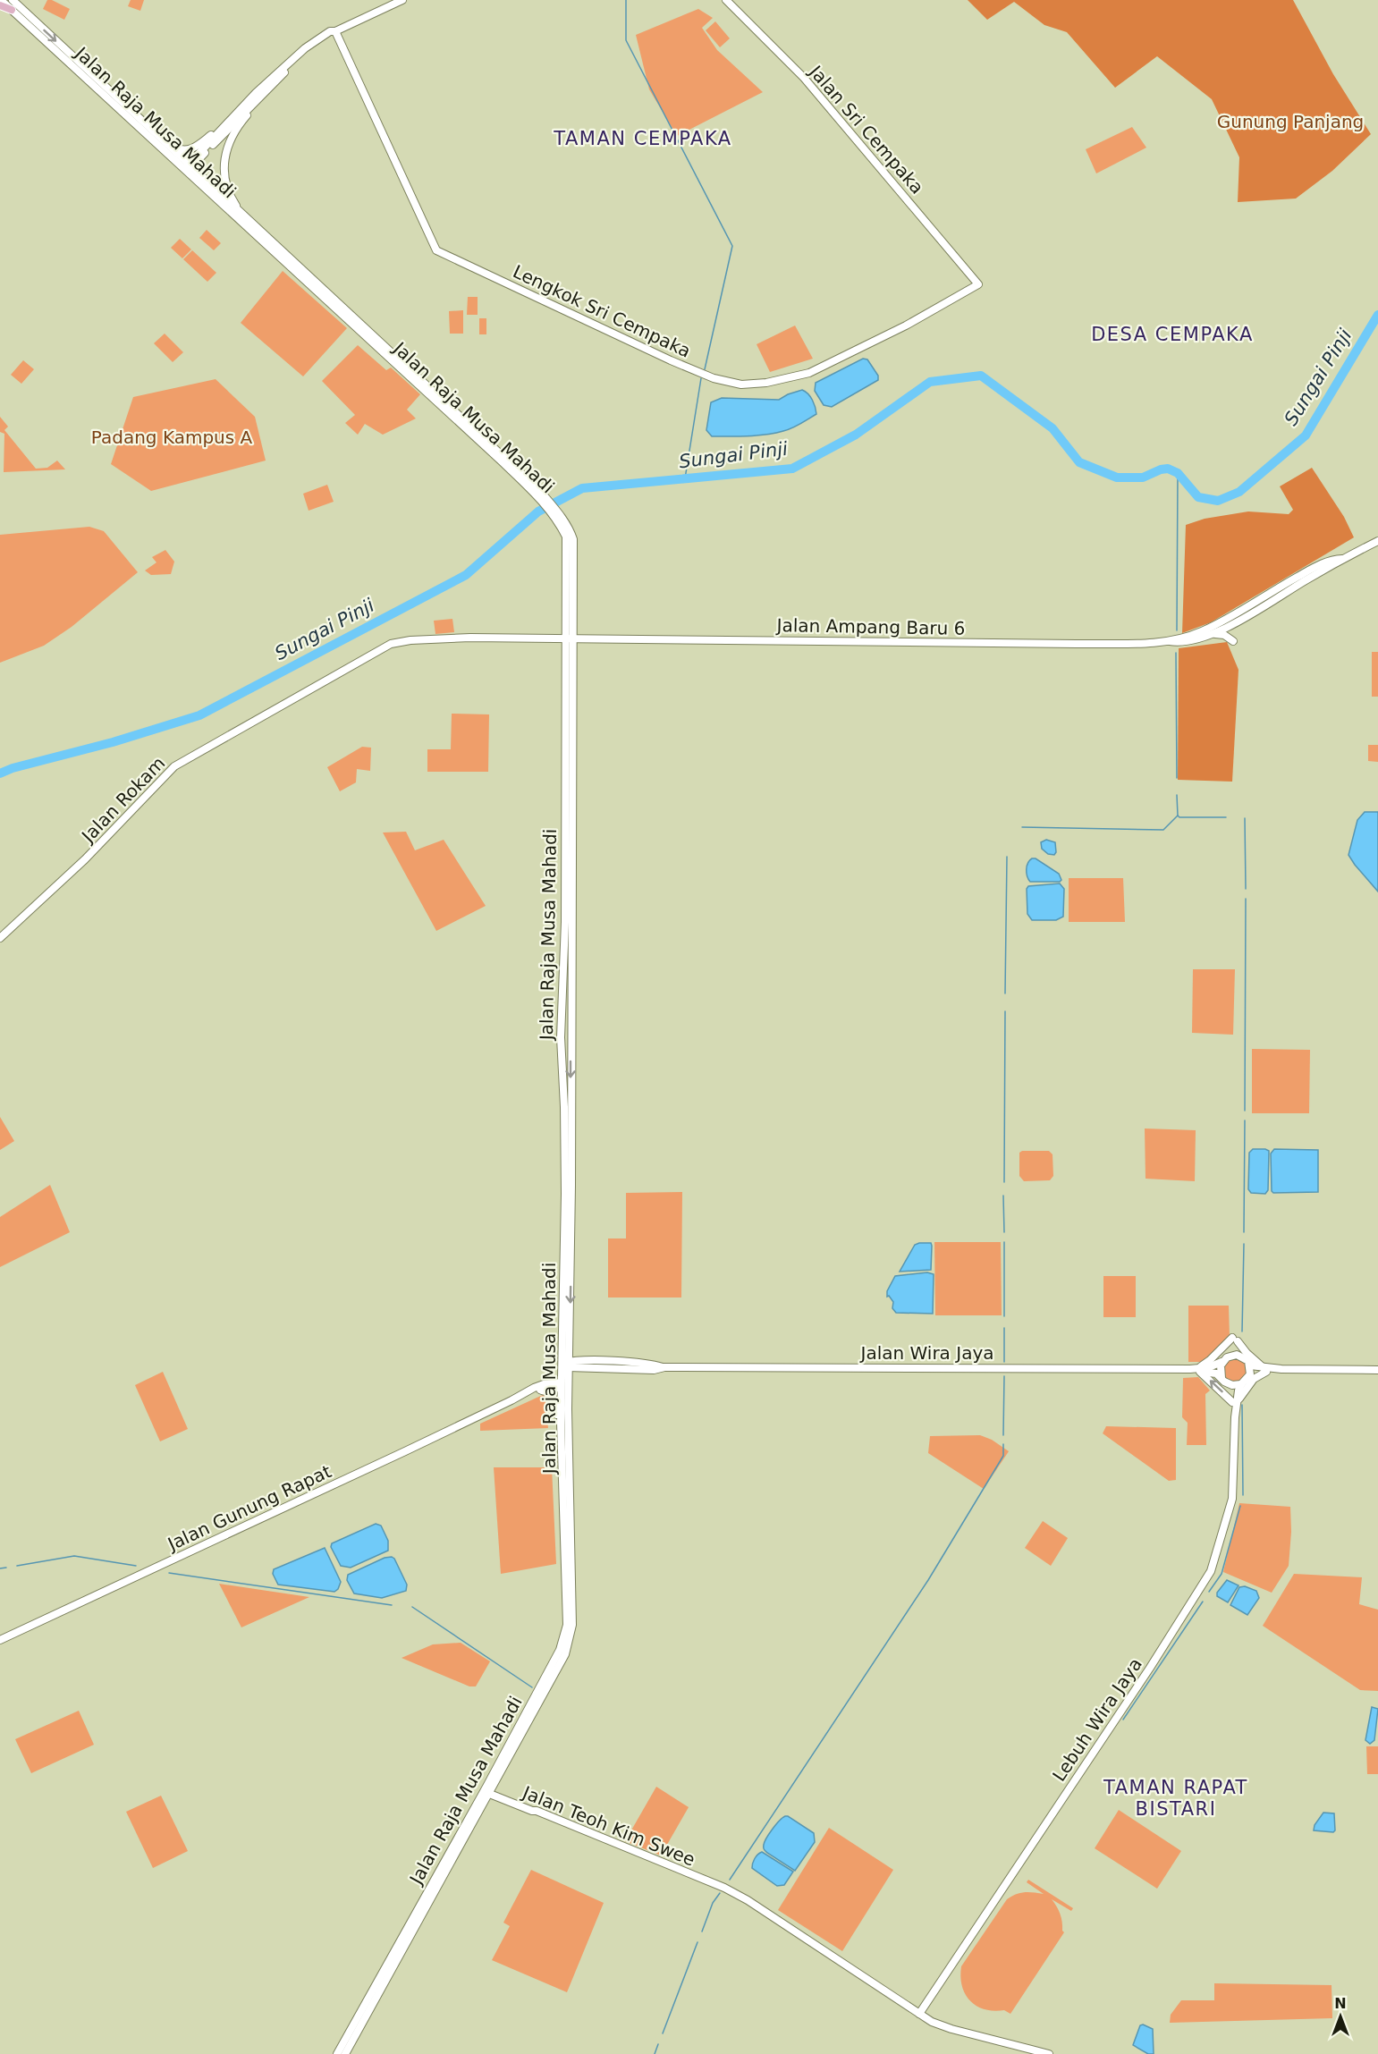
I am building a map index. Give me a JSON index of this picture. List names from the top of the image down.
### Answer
{
  "streets": {
    "main road": [
      "Jalan Raja Musa Mahadi",
      "Jalan Sri Cempaka",
      "Lengkok Sri Cempaka",
      "Jalan Ampang Baru 6",
      "Jalan Rokam",
      "Jalan Wira Jaya",
      "Jalan Gunung Rapat",
      "Lebuh Wira Jaya",
      "Jalan Teoh Kim Swee"
    ]
  },
  "crossings": [
    ["Jalan Raja Musa Mahadi", "Jalan Ampang Baru 6"],
    ["Jalan Raja Musa Mahadi", "Jalan Wira Jaya"],
    ["Jalan Raja Musa Mahadi", "Jalan Gunung Rapat"],
    ["Jalan Raja Musa Mahadi", "Jalan Teoh Kim Swee"],
    ["Jalan Sri Cempaka", "Lengkok Sri Cempaka"],
    ["Jalan Ampang Baru 6", "Jalan Rokam"],
    ["Jalan Wira Jaya", "Lebuh Wira Jaya"],
    ["Lebuh Wira Jaya", "Jalan Teoh Kim Swee"]
  ],
  "districts": ["TAMAN CEMPAKA", "DESA CEMPAKA", "TAMAN RAPAT BISTARI"],
  "water": ["Sungai Pinji"],
  "parks": ["Gunung Panjang", "Padang Kampus A"],
  "north": "top"
}
